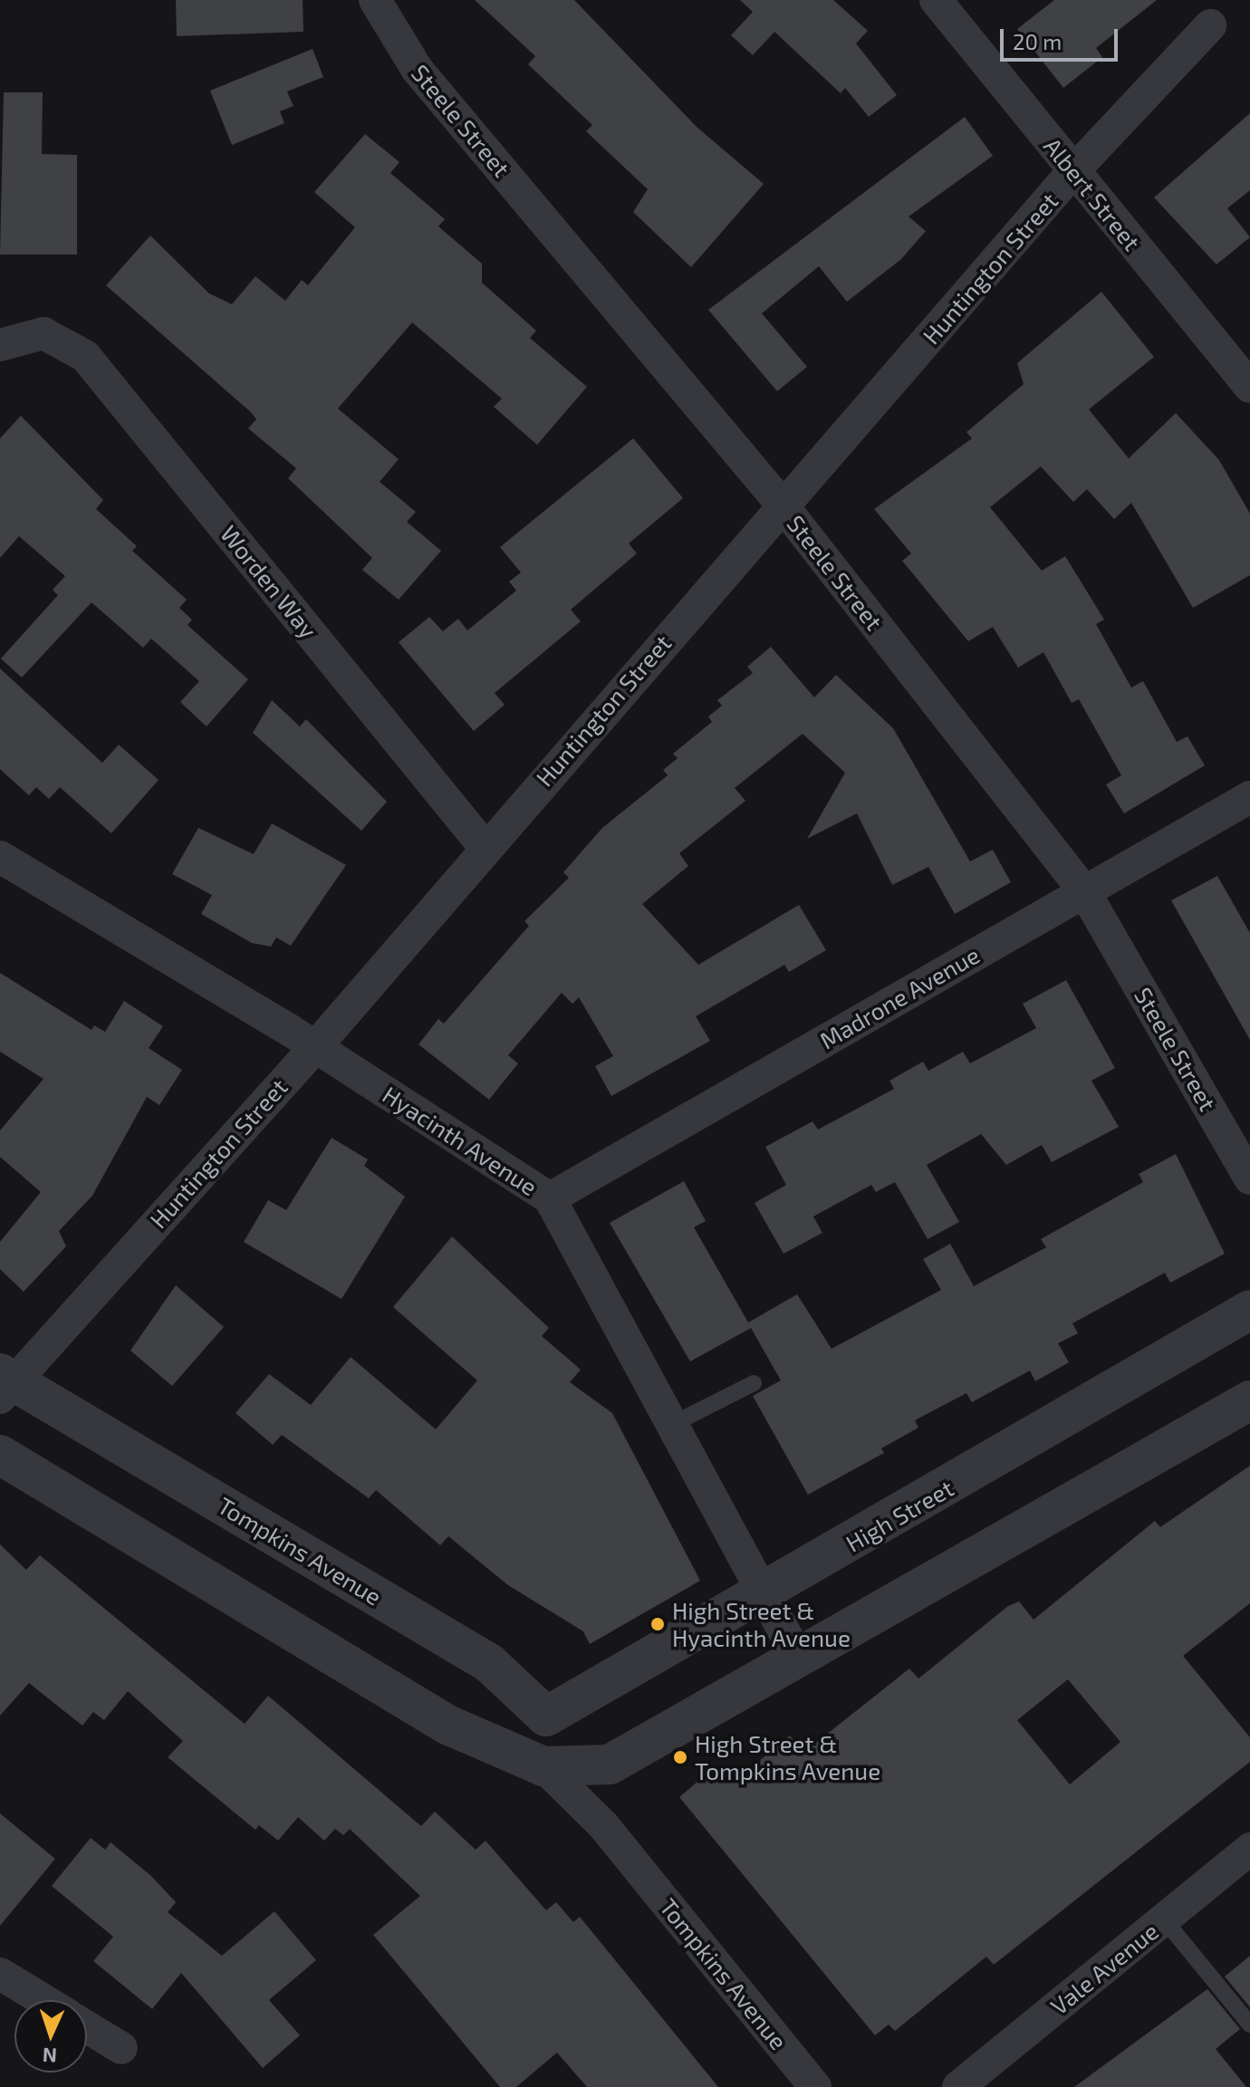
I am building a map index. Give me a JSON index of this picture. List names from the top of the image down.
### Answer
{
  "streets": {
    "street": [
      "Steele Street",
      "Albert Street",
      "Huntington Street",
      "Worden Way",
      "Madrone Avenue",
      "Hyacinth Avenue",
      "High Street",
      "Tompkins Avenue",
      "Vale Avenue"
    ]
  },
  "crossings": [
    ["Steele Street", "Huntington Street"],
    ["Steele Street", "Madrone Avenue"],
    ["Albert Street", "Huntington Street"],
    ["Huntington Street", "Worden Way"],
    ["Huntington Street", "Hyacinth Avenue"],
    ["Huntington Street", "Tompkins Avenue"],
    ["Madrone Avenue", "Hyacinth Avenue"],
    ["Hyacinth Avenue", "High Street"],
    ["High Street", "Tompkins Avenue"]
  ],
  "places": ["High Street & Hyacinth Avenue", "High Street & Tompkins Avenue"],
  "scale_bar": "20 m",
  "north": "bottom"
}
